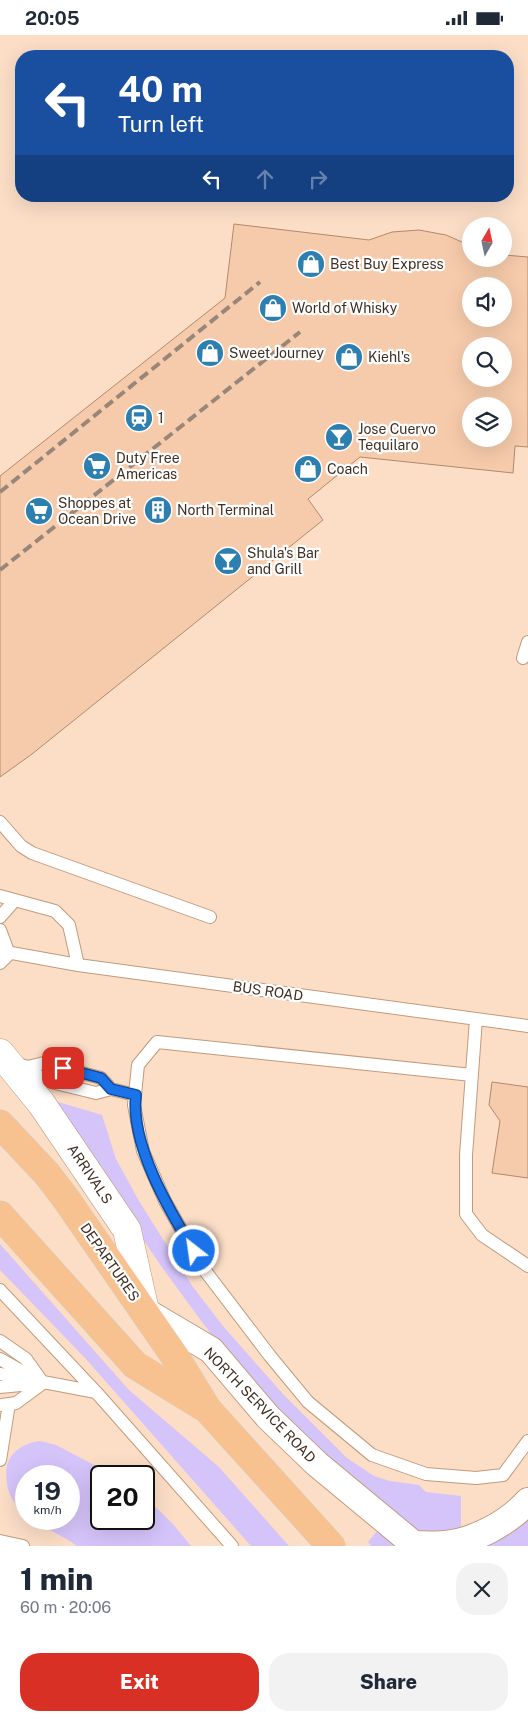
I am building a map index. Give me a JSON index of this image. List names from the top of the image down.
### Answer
{
  "streets": {
    "main road": ["ARRIVALS", "DEPARTURES"],
    "street": ["NORTH SERVICE ROAD"],
    "lane": ["BUS ROAD"]
  },
  "crossings": [
    ["ARRIVALS", "DEPARTURES"],
    ["ARRIVALS", "NORTH SERVICE ROAD"],
    ["DEPARTURES", "NORTH SERVICE ROAD"]
  ],
  "places": {
    "shop": [
      "Best Buy Express",
      "World of Whisky",
      "Sweet Journey",
      "Kiehl's",
      "Coach"
    ],
    "station": ["1"],
    "bar": ["Jose Cuervo Tequilaro", "Shula's Bar and Grill"],
    "supermarket": ["Duty Free Americas", "Shoppes at Ocean Drive"],
    "building": ["North Terminal"]
  },
  "north": "top",
  "page": {
    "status": "20:05",
    "turn": ["40 m", "Turn left"],
    "speed": "19 km/h",
    "limit": "20",
    "heading": ["1 min", "60 m · 20:06"],
    "buttons": ["Exit", "Share"]
  }
}
